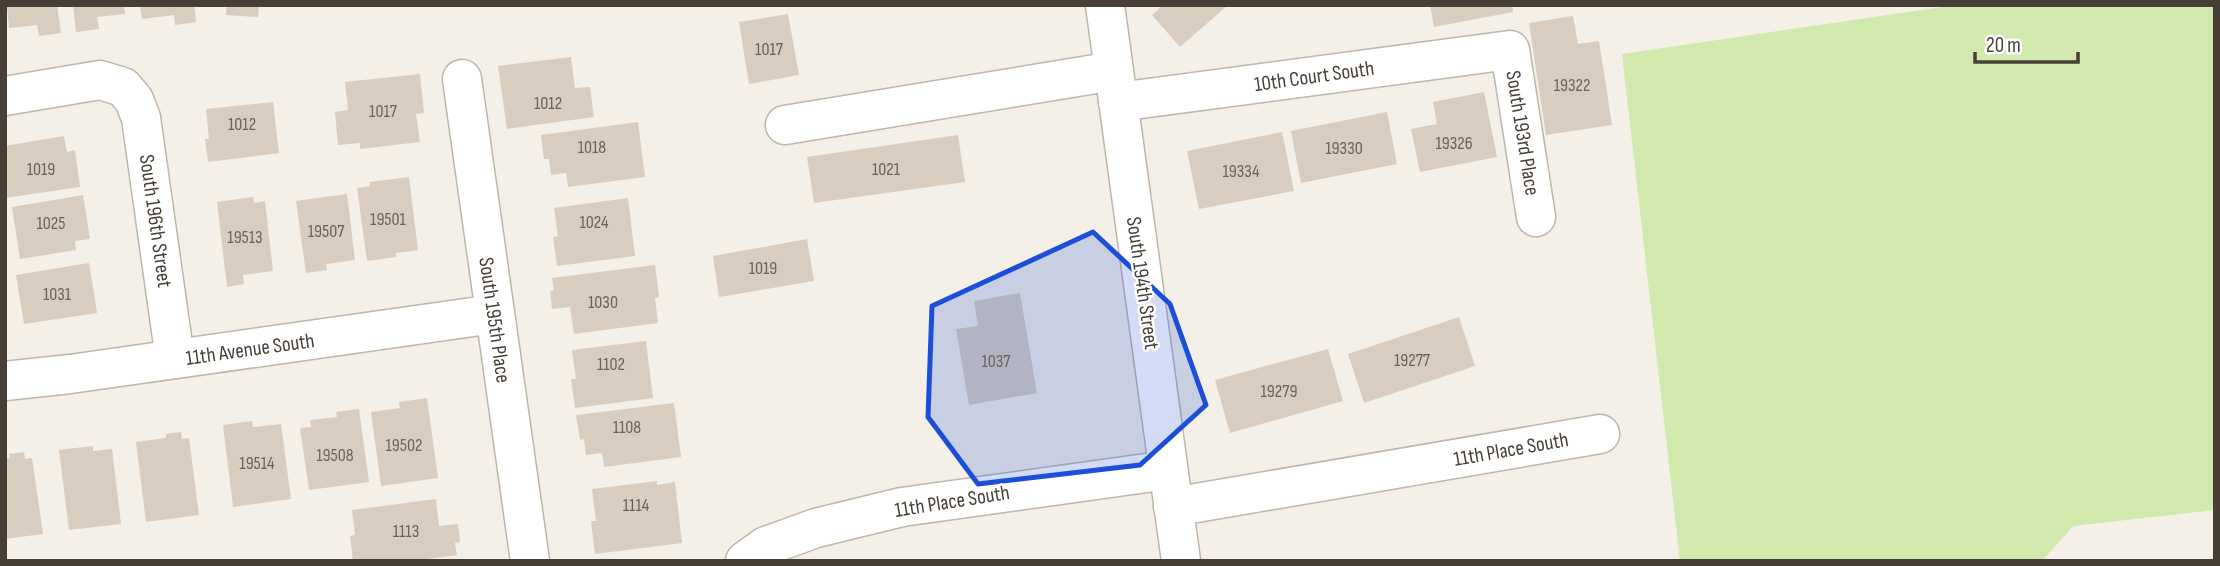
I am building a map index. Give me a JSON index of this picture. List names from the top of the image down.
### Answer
{
  "streets": {
    "street": [
      "10th Court South",
      "South 193rd Place",
      "South 196th Street",
      "South 194th Street",
      "South 195th Place",
      "11th Avenue South",
      "11th Place South"
    ]
  },
  "crossings": [
    ["10th Court South", "South 193rd Place"],
    ["10th Court South", "South 194th Street"],
    ["South 196th Street", "11th Avenue South"],
    ["South 194th Street", "11th Place South"],
    ["South 195th Place", "11th Avenue South"]
  ],
  "house_numbers": [
    "1017",
    "19322",
    "1012",
    "1017",
    "1012",
    "19326",
    "1018",
    "19330",
    "1019",
    "1021",
    "19334",
    "19501",
    "1024",
    "1025",
    "19507",
    "19513",
    "1019",
    "1031",
    "1030",
    "19277",
    "1037",
    "1102",
    "19279",
    "1108",
    "19502",
    "19508",
    "19514",
    "1114",
    "1113"
  ],
  "scale_bar": "20 m"
}
